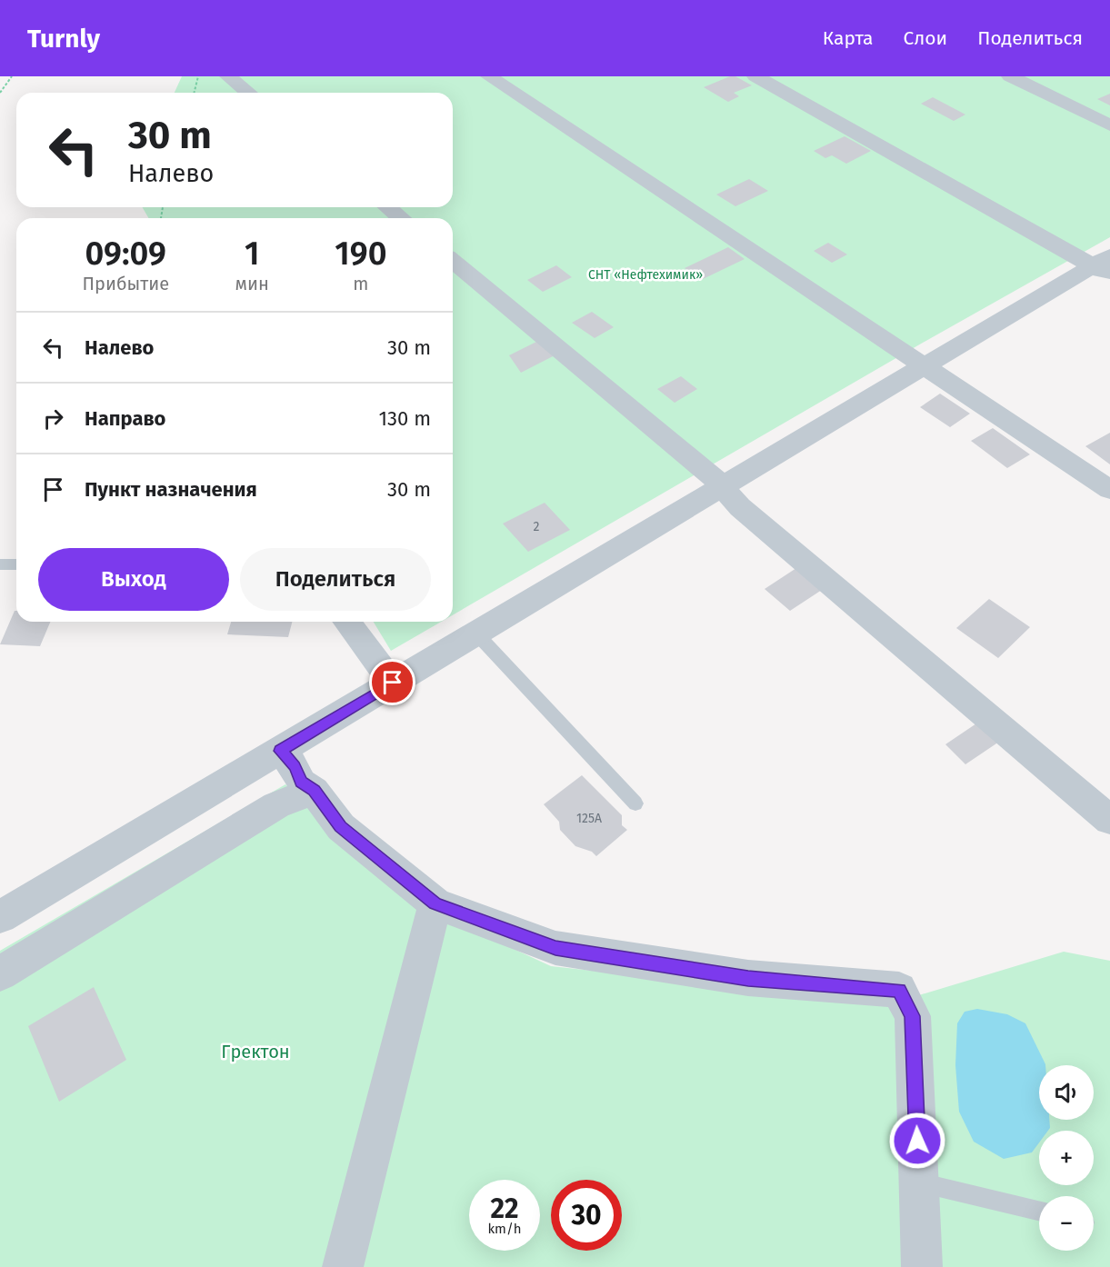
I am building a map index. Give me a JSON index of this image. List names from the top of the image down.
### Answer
{
  "parks": ["СНТ «Нефтехимик»", "Гректон"],
  "house_numbers": ["2", "125А"],
  "page": {
    "header": "Turnly",
    "nav": ["Карта", "Слои", "Поделиться"],
    "turn": ["30 m", "Налево"],
    "eta": [
      "09:09",
      "Прибытие",
      "1",
      "мин",
      "190",
      "m"
    ],
    "list": [
      {
        "name": "Налево",
        "value": "30 m"
      },
      {
        "name": "Направо",
        "value": "130 m"
      },
      {
        "name": "Пункт назначения",
        "value": "30 m"
      }
    ],
    "buttons": ["Выход", "Поделиться"],
    "map_buttons": ["+", "−"],
    "speed": "22 km/h",
    "limit": "30"
  }
}
